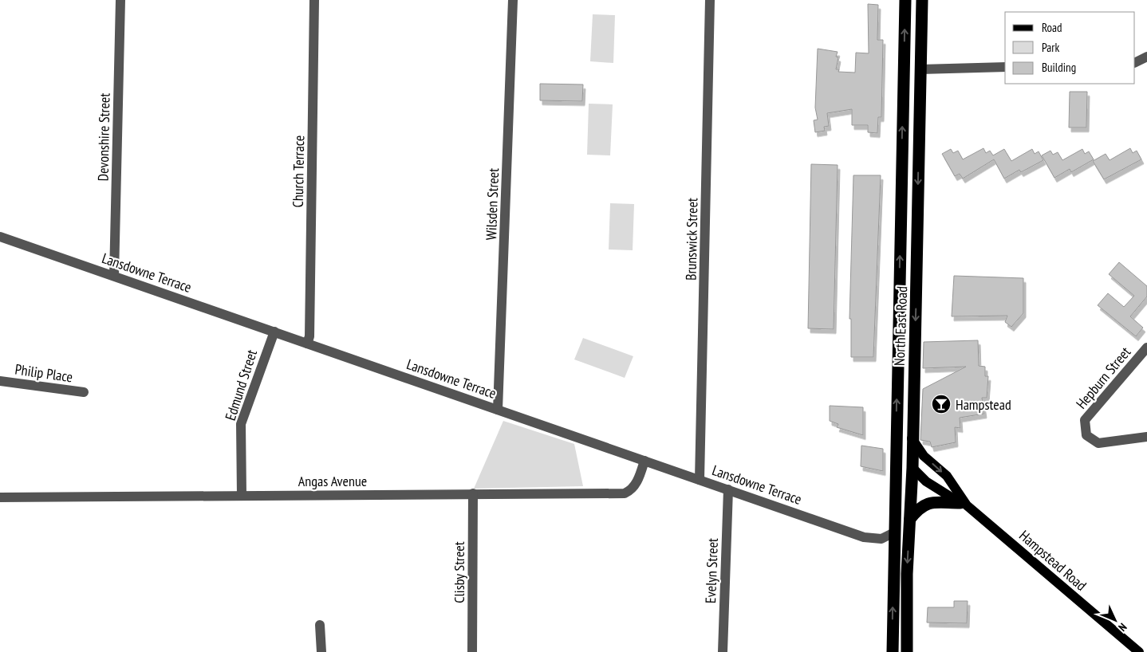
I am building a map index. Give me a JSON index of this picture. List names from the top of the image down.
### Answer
{
  "streets": {
    "highway": ["North East Road"],
    "main road": ["Hampstead Road"],
    "street": [
      "Devonshire Street",
      "Church Terrace",
      "Wilsden Street",
      "Brunswick Street",
      "Lansdowne Terrace",
      "Philip Place",
      "Hepburn Street",
      "Edmund Street",
      "Angas Avenue",
      "Evelyn Street",
      "Clisby Street"
    ]
  },
  "crossings": [
    ["Devonshire Street", "Lansdowne Terrace"],
    ["Church Terrace", "Lansdowne Terrace"],
    ["Wilsden Street", "Lansdowne Terrace"],
    ["Brunswick Street", "Lansdowne Terrace"],
    ["Lansdowne Terrace", "North East Road"],
    ["Lansdowne Terrace", "Edmund Street"],
    ["Lansdowne Terrace", "Angas Avenue"],
    ["Lansdowne Terrace", "Evelyn Street"],
    ["North East Road", "Hampstead Road"],
    ["Edmund Street", "Angas Avenue"],
    ["Angas Avenue", "Clisby Street"]
  ],
  "places": {
    "bar": ["Hampstead"]
  },
  "legend": ["Road", "Park", "Building"],
  "north": "bottom right"
}
